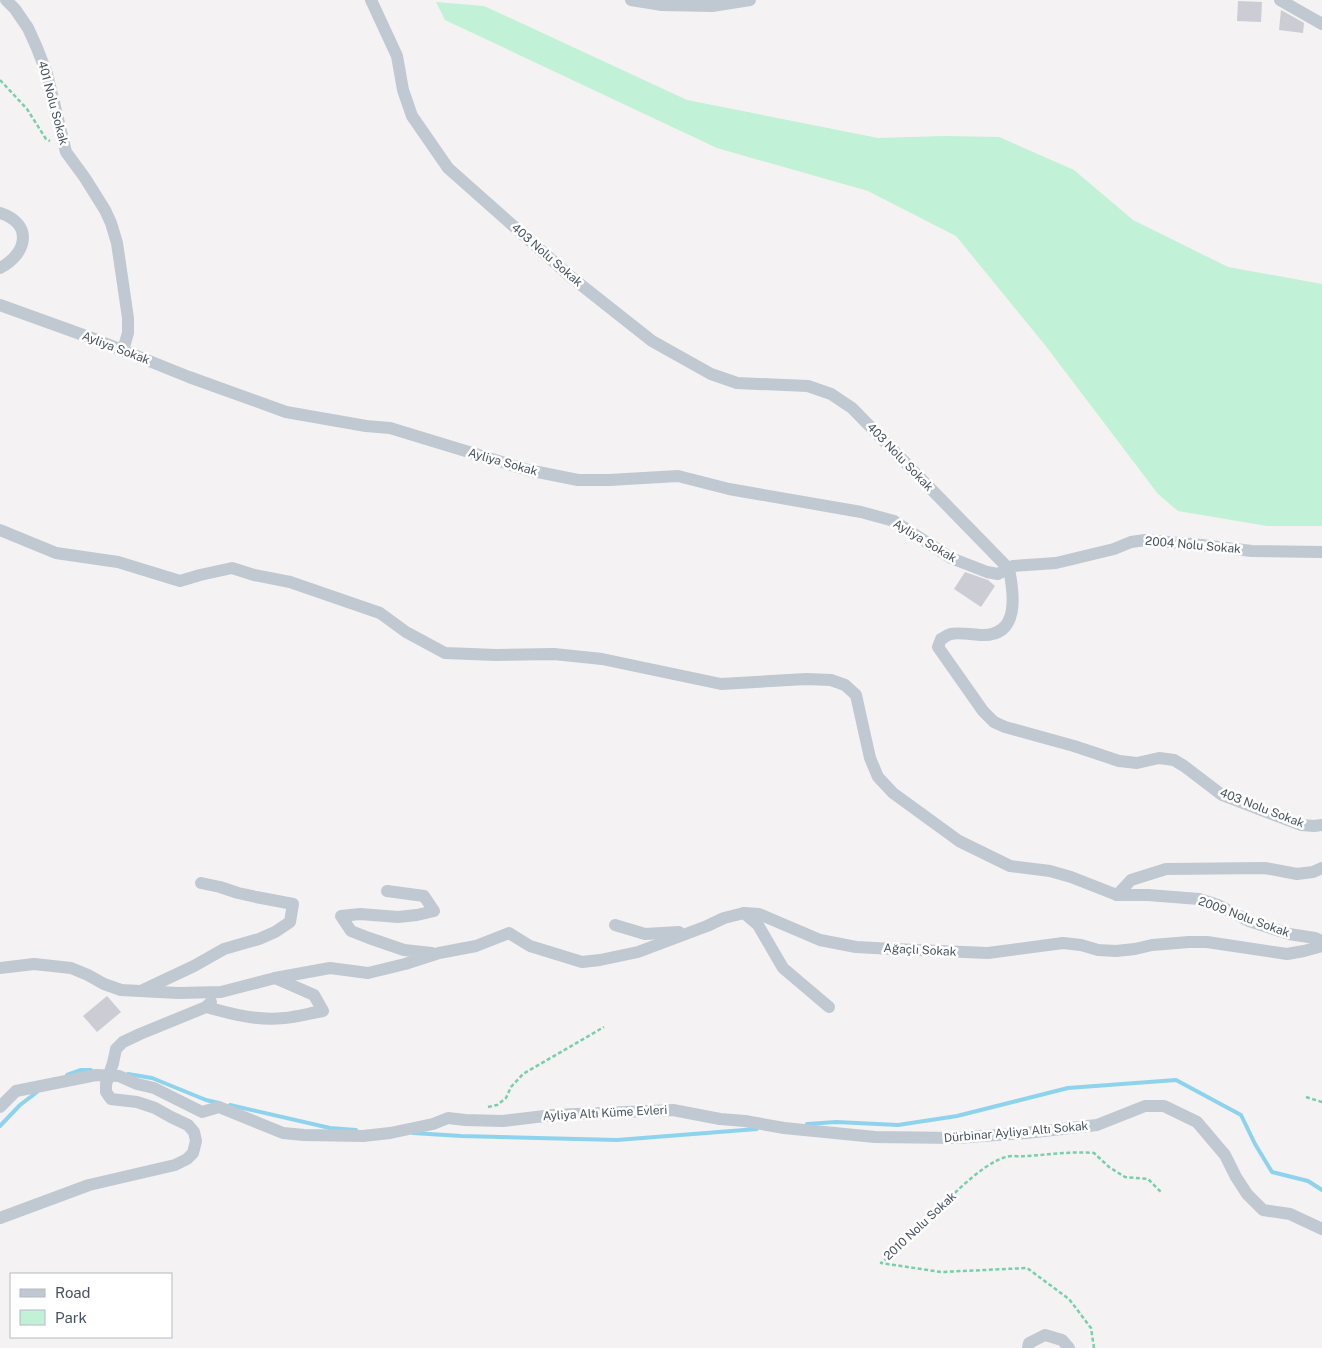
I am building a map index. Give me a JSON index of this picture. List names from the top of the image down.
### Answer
{
  "streets": {
    "street": [
      "401 Nolu Sokak",
      "403 Nolu Sokak",
      "Ayliya Sokak",
      "2004 Nolu Sokak",
      "2009 Nolu Sokak",
      "Ağaçlı Sokak",
      "Ayliya Altı Küme Evleri",
      "Dürbinar Ayliya Altı Sokak"
    ],
    "path": ["2010 Nolu Sokak"]
  },
  "crossings": [
    ["401 Nolu Sokak", "Ayliya Sokak"],
    ["403 Nolu Sokak", "Ayliya Sokak"],
    ["403 Nolu Sokak", "2004 Nolu Sokak"],
    ["Ayliya Sokak", "2004 Nolu Sokak"],
    ["Ayliya Altı Küme Evleri", "Dürbinar Ayliya Altı Sokak"]
  ],
  "legend": ["Road", "Park"]
}
